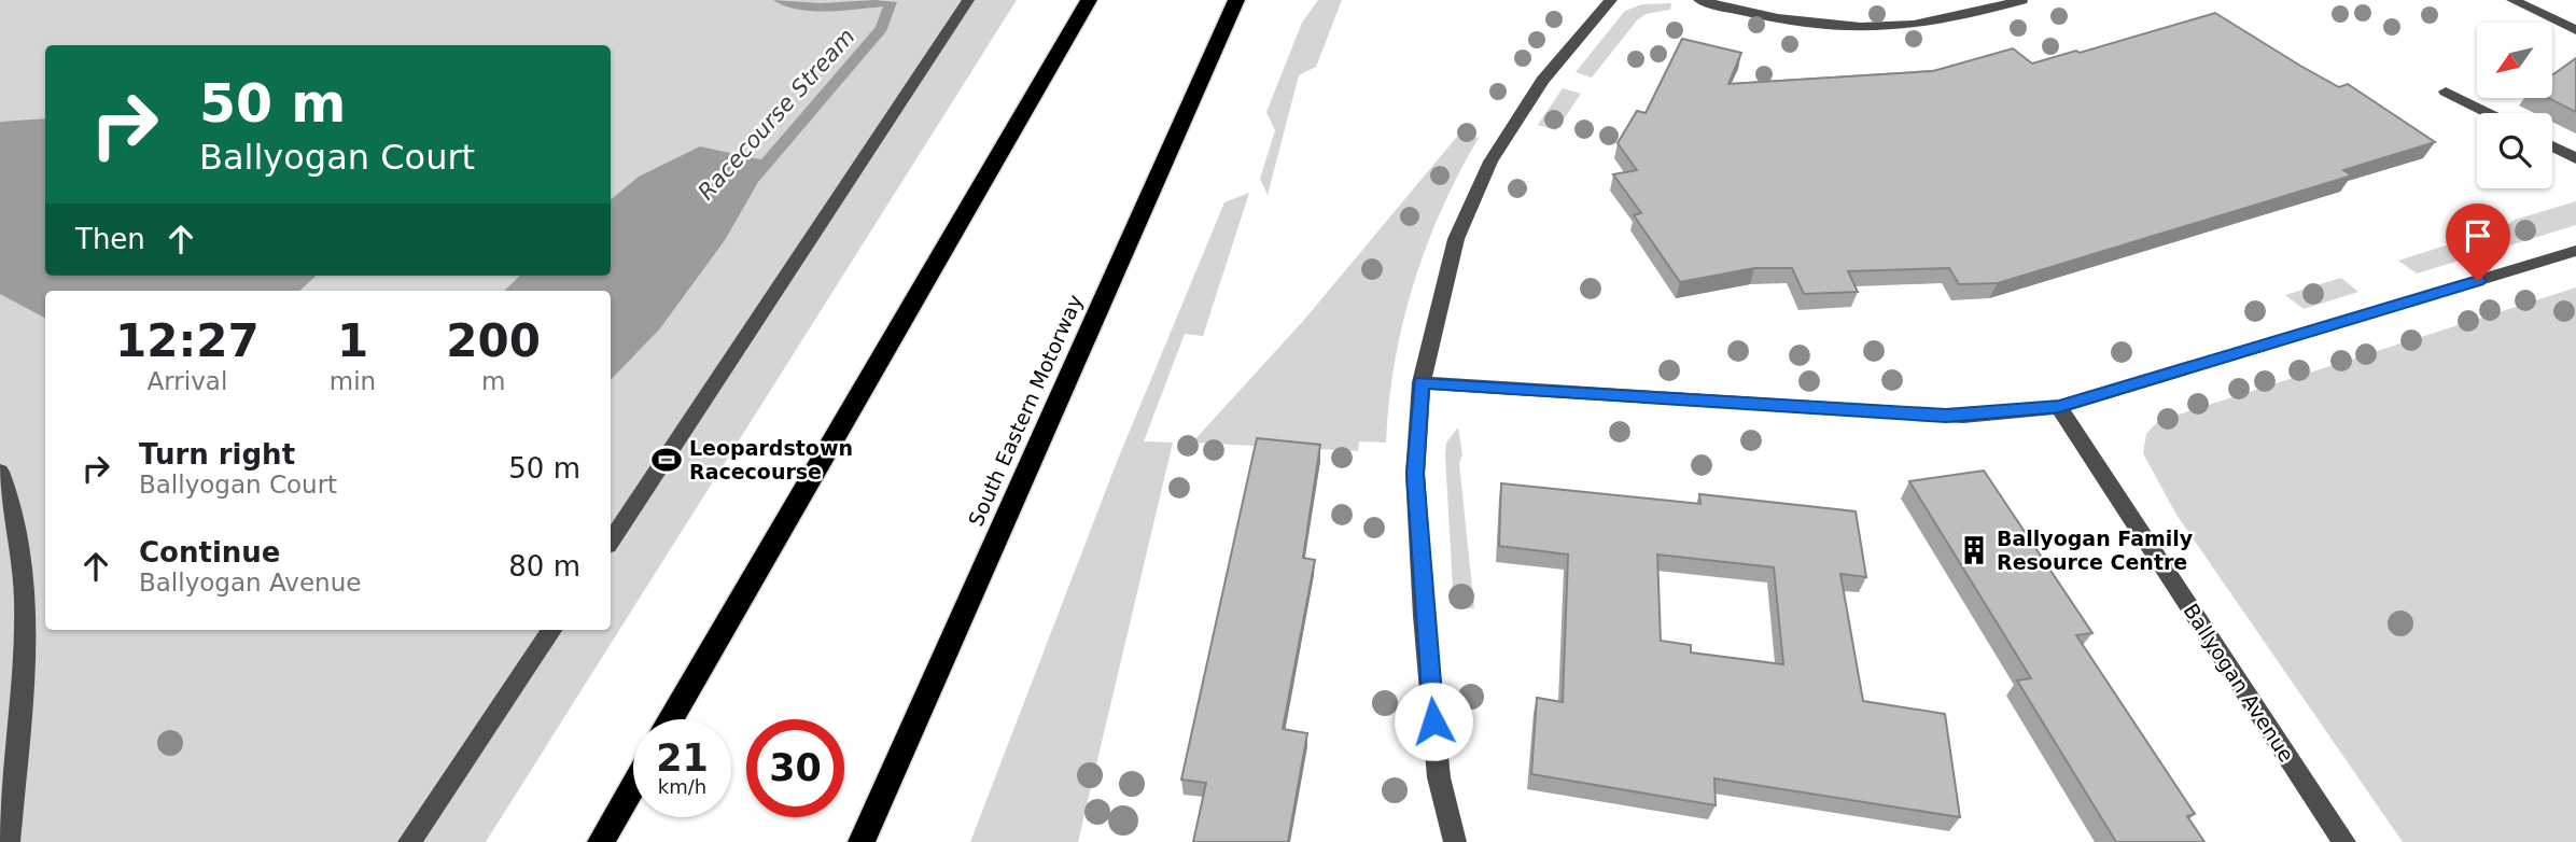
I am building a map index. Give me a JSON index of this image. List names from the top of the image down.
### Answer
{
  "streets": {
    "highway": ["South Eastern Motorway"],
    "street": ["Ballyogan Avenue"]
  },
  "water": ["Racecourse Stream"],
  "places": {
    "sports": ["Leopardstown Racecourse"],
    "building": ["Ballyogan Family Resource Centre"]
  },
  "north": "bottom left",
  "page": {
    "turn": ["50 m", "Ballyogan Court"],
    "then": "Then",
    "eta": [
      "12:27",
      "Arrival",
      "1",
      "min",
      "200",
      "m"
    ],
    "list": [
      {
        "name": "Turn right",
        "note": "Ballyogan Court",
        "value": "50 m"
      },
      {
        "name": "Continue",
        "note": "Ballyogan Avenue",
        "value": "80 m"
      }
    ],
    "speed": "21 km/h",
    "limit": "30"
  }
}
